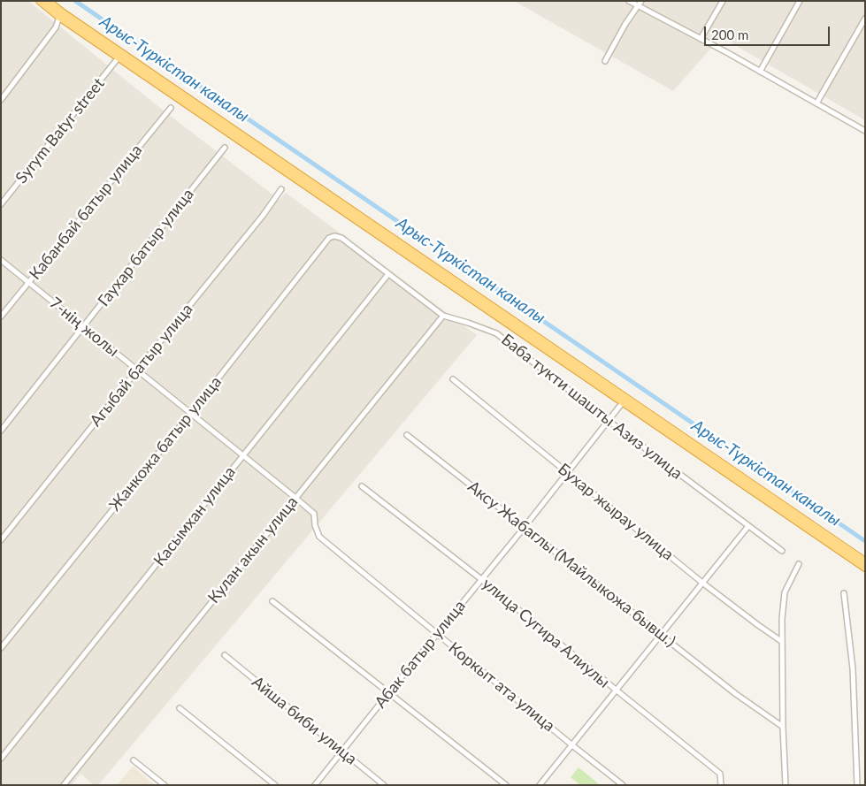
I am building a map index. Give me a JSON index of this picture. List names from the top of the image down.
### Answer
{
  "streets": {
    "street": [
      "Syrym Batyr street",
      "Кабанбай батыр улица",
      "Гаухар батыр улица",
      "7-нің жолы",
      "Агыбай батыр улица",
      "Баба тукти шашты Азиз улица",
      "Жанкожа батыр улица",
      "Бухар жырау улица",
      "Касымхан улица",
      "Кулан акын улица",
      "Аксу Жабаглы (Майлыкожа бывш.)",
      "улица Сугира Алиулы",
      "Абак батыр улица",
      "Коркыт ата улица",
      "Айша биби улица"
    ]
  },
  "crossings": [
    ["Кабанбай батыр улица", "7-нің жолы"],
    ["Гаухар батыр улица", "7-нің жолы"],
    ["7-нің жолы", "Агыбай батыр улица"],
    ["7-нің жолы", "Жанкожа батыр улица"],
    ["7-нің жолы", "Касымхан улица"],
    ["7-нің жолы", "Кулан акын улица"],
    ["7-нің жолы", "Коркыт ата улица"],
    ["Баба тукти шашты Азиз улица", "Жанкожа батыр улица"],
    ["Баба тукти шашты Азиз улица", "Касымхан улица"],
    ["Баба тукти шашты Азиз улица", "Кулан акын улица"],
    ["Баба тукти шашты Азиз улица", "Абак батыр улица"],
    ["Бухар жырау улица", "Абак батыр улица"],
    ["Аксу Жабаглы (Майлыкожа бывш.)", "Абак батыр улица"],
    ["улица Сугира Алиулы", "Абак батыр улица"],
    ["Абак батыр улица", "Коркыт ата улица"],
    ["Абак батыр улица", "Айша биби улица"]
  ],
  "water": ["Арыс-Түркістан каналы"],
  "scale_bar": "200 m"
}
